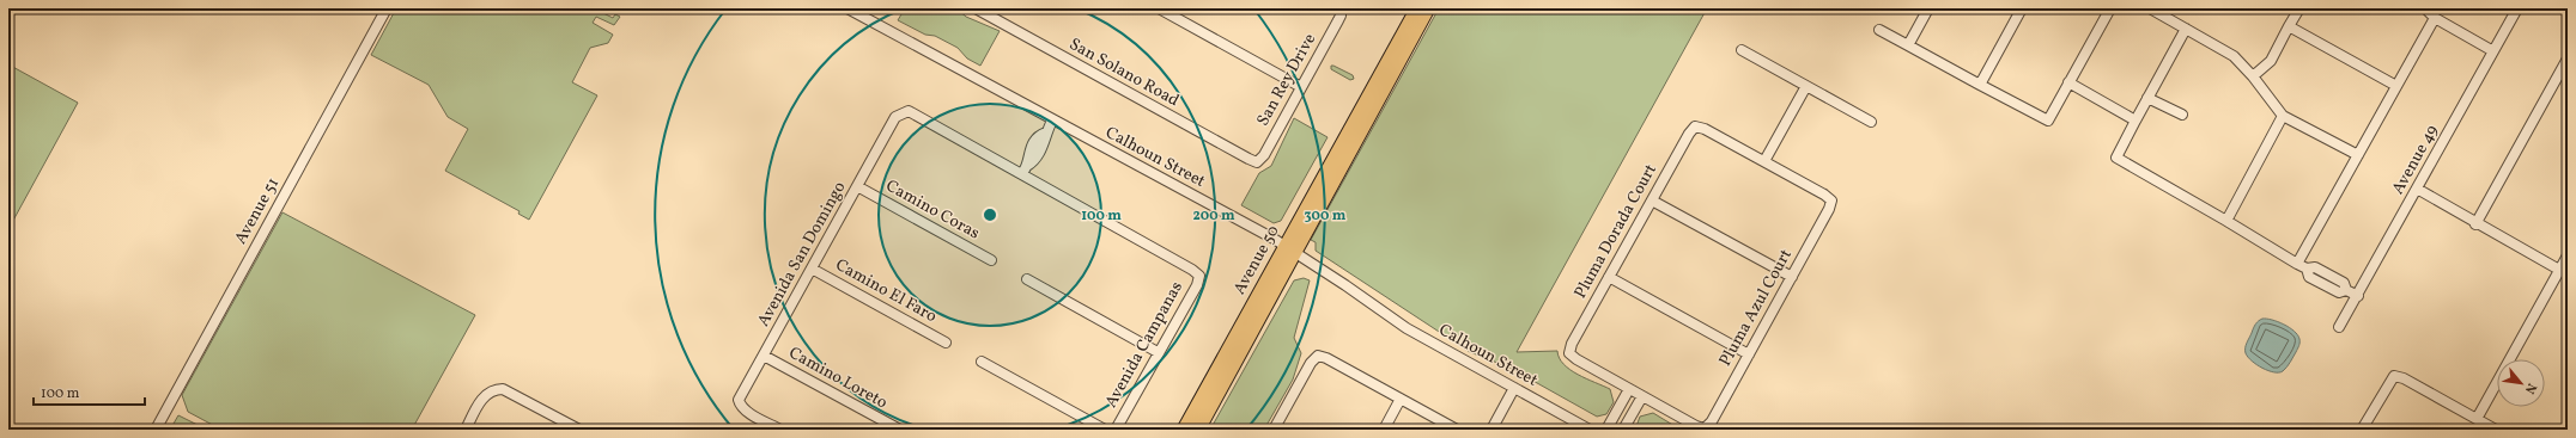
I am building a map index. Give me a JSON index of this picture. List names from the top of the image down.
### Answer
{
  "streets": {
    "main road": ["Avenue 50"],
    "street": [
      "San Solano Road",
      "San Rey Drive",
      "Calhoun Street",
      "Avenue 49",
      "Camino Coras",
      "Avenue 51",
      "Pluma Dorada Court",
      "Avenida San Domingo",
      "Camino El Faro",
      "Pluma Azul Court",
      "Avenida Campanas",
      "Camino Loreto"
    ]
  },
  "crossings": [
    ["San Solano Road", "San Rey Drive"],
    ["Calhoun Street", "Avenue 50"],
    ["Camino Coras", "Avenida San Domingo"],
    ["Pluma Dorada Court", "Pluma Azul Court"],
    ["Avenida San Domingo", "Camino El Faro"],
    ["Avenida San Domingo", "Avenida Campanas"],
    ["Avenida San Domingo", "Camino Loreto"]
  ],
  "scale_bar": "100 m",
  "north": "bottom right",
  "rings": ["100 m", "200 m", "300 m"]
}
